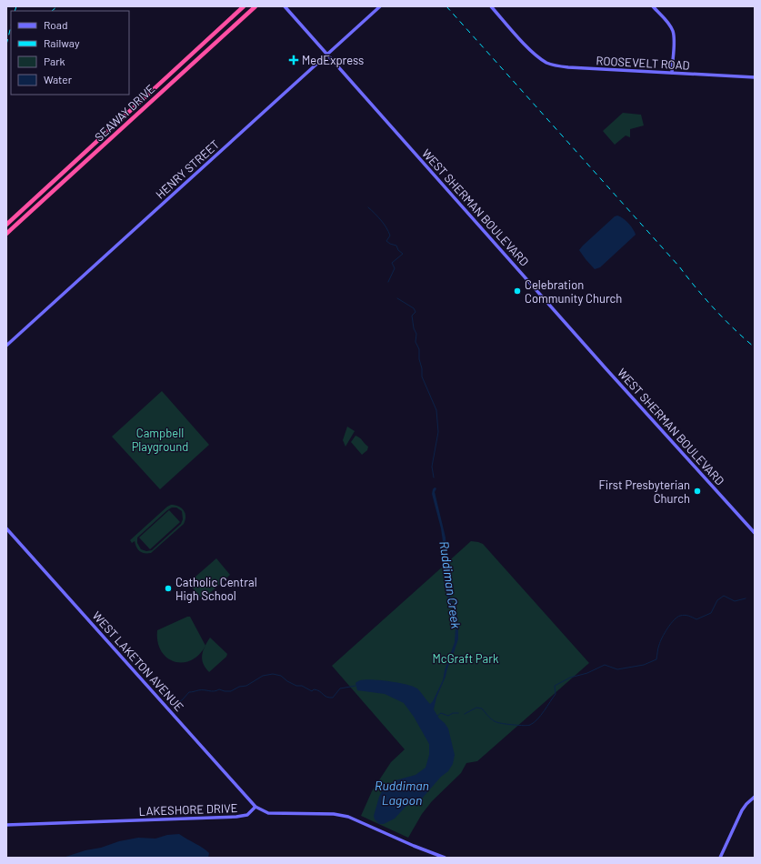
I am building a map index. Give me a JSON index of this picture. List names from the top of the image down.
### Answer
{
  "streets": {
    "highway": ["SEAWAY DRIVE"],
    "main road": [
      "ROOSEVELT ROAD",
      "HENRY STREET",
      "WEST SHERMAN BOULEVARD",
      "WEST LAKETON AVENUE",
      "LAKESHORE DRIVE"
    ]
  },
  "crossings": [
    ["HENRY STREET", "WEST SHERMAN BOULEVARD"],
    ["WEST LAKETON AVENUE", "LAKESHORE DRIVE"]
  ],
  "water": ["Ruddiman Creek", "Ruddiman Lagoon"],
  "parks": ["Campbell Playground", "McGraft Park"],
  "places": {
    "health": ["MedExpress"],
    "other": ["Celebration Community Church", "First Presbyterian Church", "Catholic Central High School"]
  },
  "legend": [
    "Road",
    "Railway",
    "Park",
    "Water"
  ]
}
